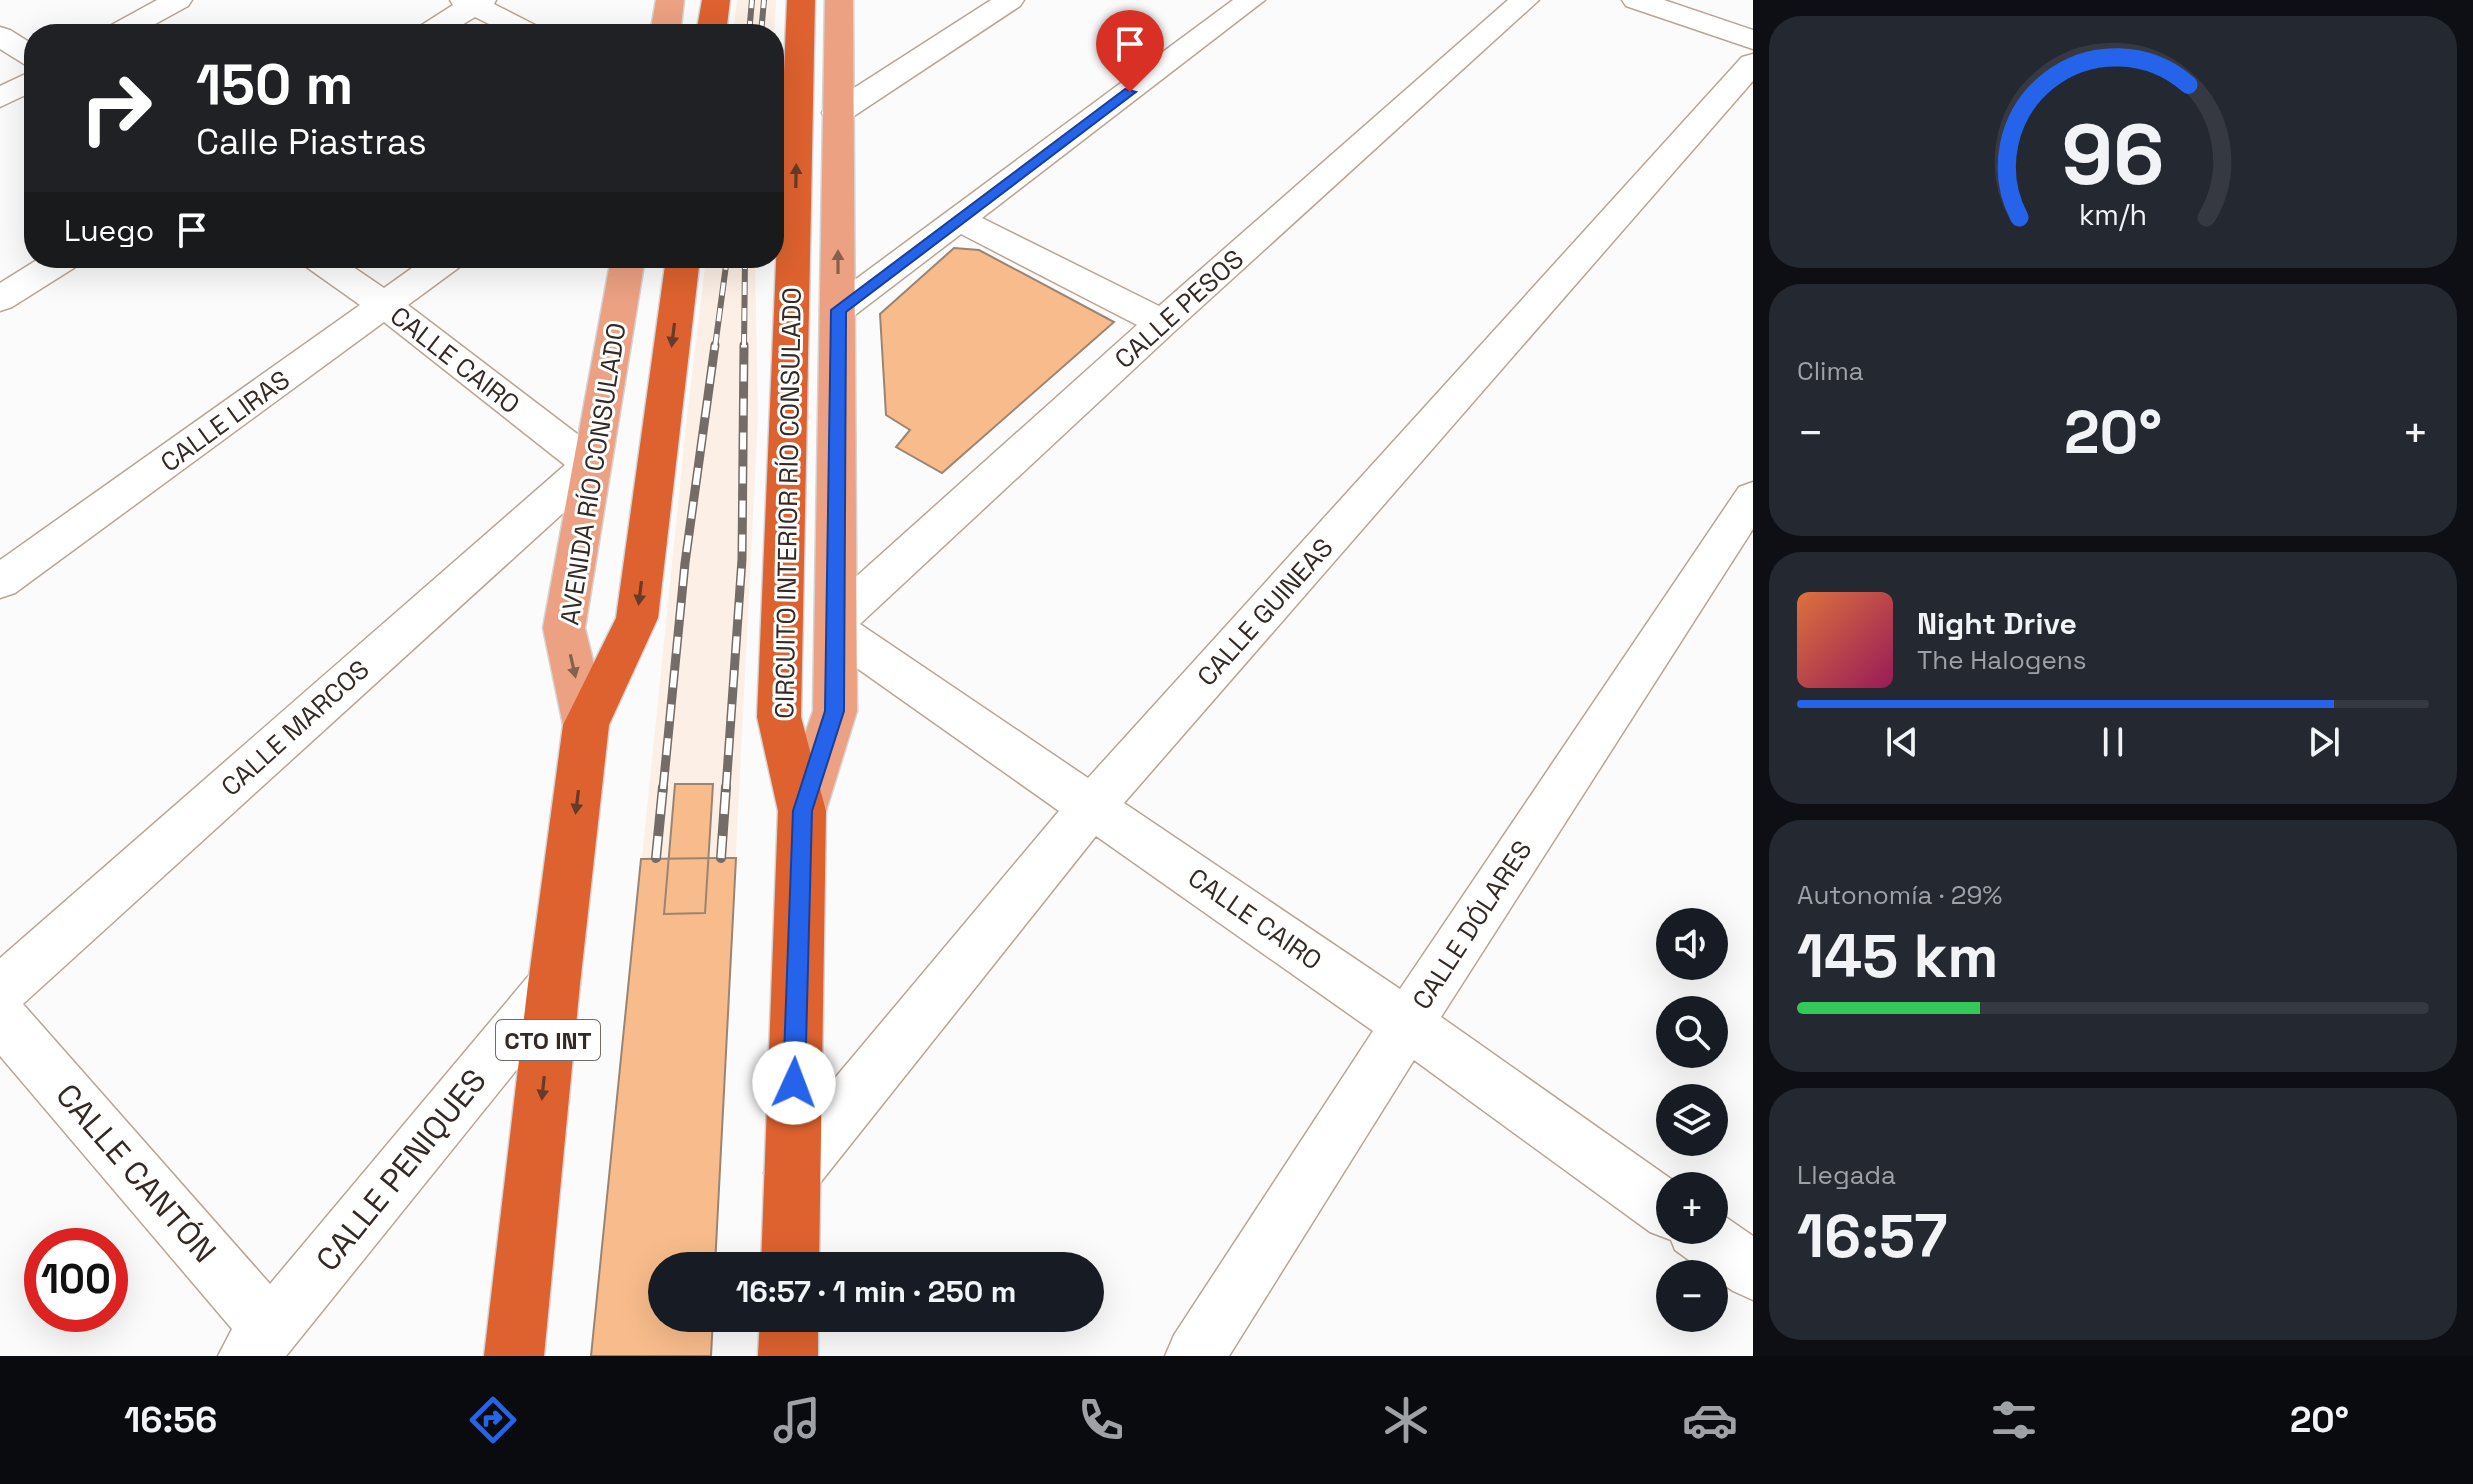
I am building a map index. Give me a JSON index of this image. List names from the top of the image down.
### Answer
{
  "streets": {
    "highway": ["AVENIDA RÍO CONSULADO", "CIRCUITO INTERIOR RÍO CONSULADO", "CTO INT"],
    "street": [
      "CALLE PESOS",
      "CALLE CAIRO",
      "CALLE LIRAS",
      "CALLE GUINEAS",
      "CALLE MARCOS",
      "CALLE DÓLARES",
      "CALLE PENIQUES",
      "CALLE CANTÓN"
    ]
  },
  "crossings": [
    ["CALLE PESOS", "CALLE CAIRO"],
    ["CALLE CAIRO", "CALLE LIRAS"],
    ["CALLE CAIRO", "AVENIDA RÍO CONSULADO"],
    ["CALLE CAIRO", "CALLE GUINEAS"],
    ["CALLE CAIRO", "CALLE MARCOS"],
    ["CALLE CAIRO", "CALLE DÓLARES"],
    ["AVENIDA RÍO CONSULADO", "CALLE MARCOS"],
    ["AVENIDA RÍO CONSULADO", "CTO INT"],
    ["AVENIDA RÍO CONSULADO", "CALLE PENIQUES"],
    ["CALLE PENIQUES", "CALLE CANTÓN"]
  ],
  "one_way": ["AVENIDA RÍO CONSULADO"],
  "page": {
    "turn": ["150 m", "Calle Piastras"],
    "then": "Luego",
    "tile": [
      "Clima",
      ["Autonomía · 29%", "145 km"],
      ["Llegada", "16:57"]
    ],
    "heat": ["−", "20°", "+"],
    "song": ["Night Drive", "The Halogens"],
    "map_buttons": ["+", "−"],
    "limit": "100",
    "trip": "16:57 · 1 min · 250 m",
    "tabs": ["16:56", "20°"],
    "gauge": ["96", "km/h"]
  }
}
